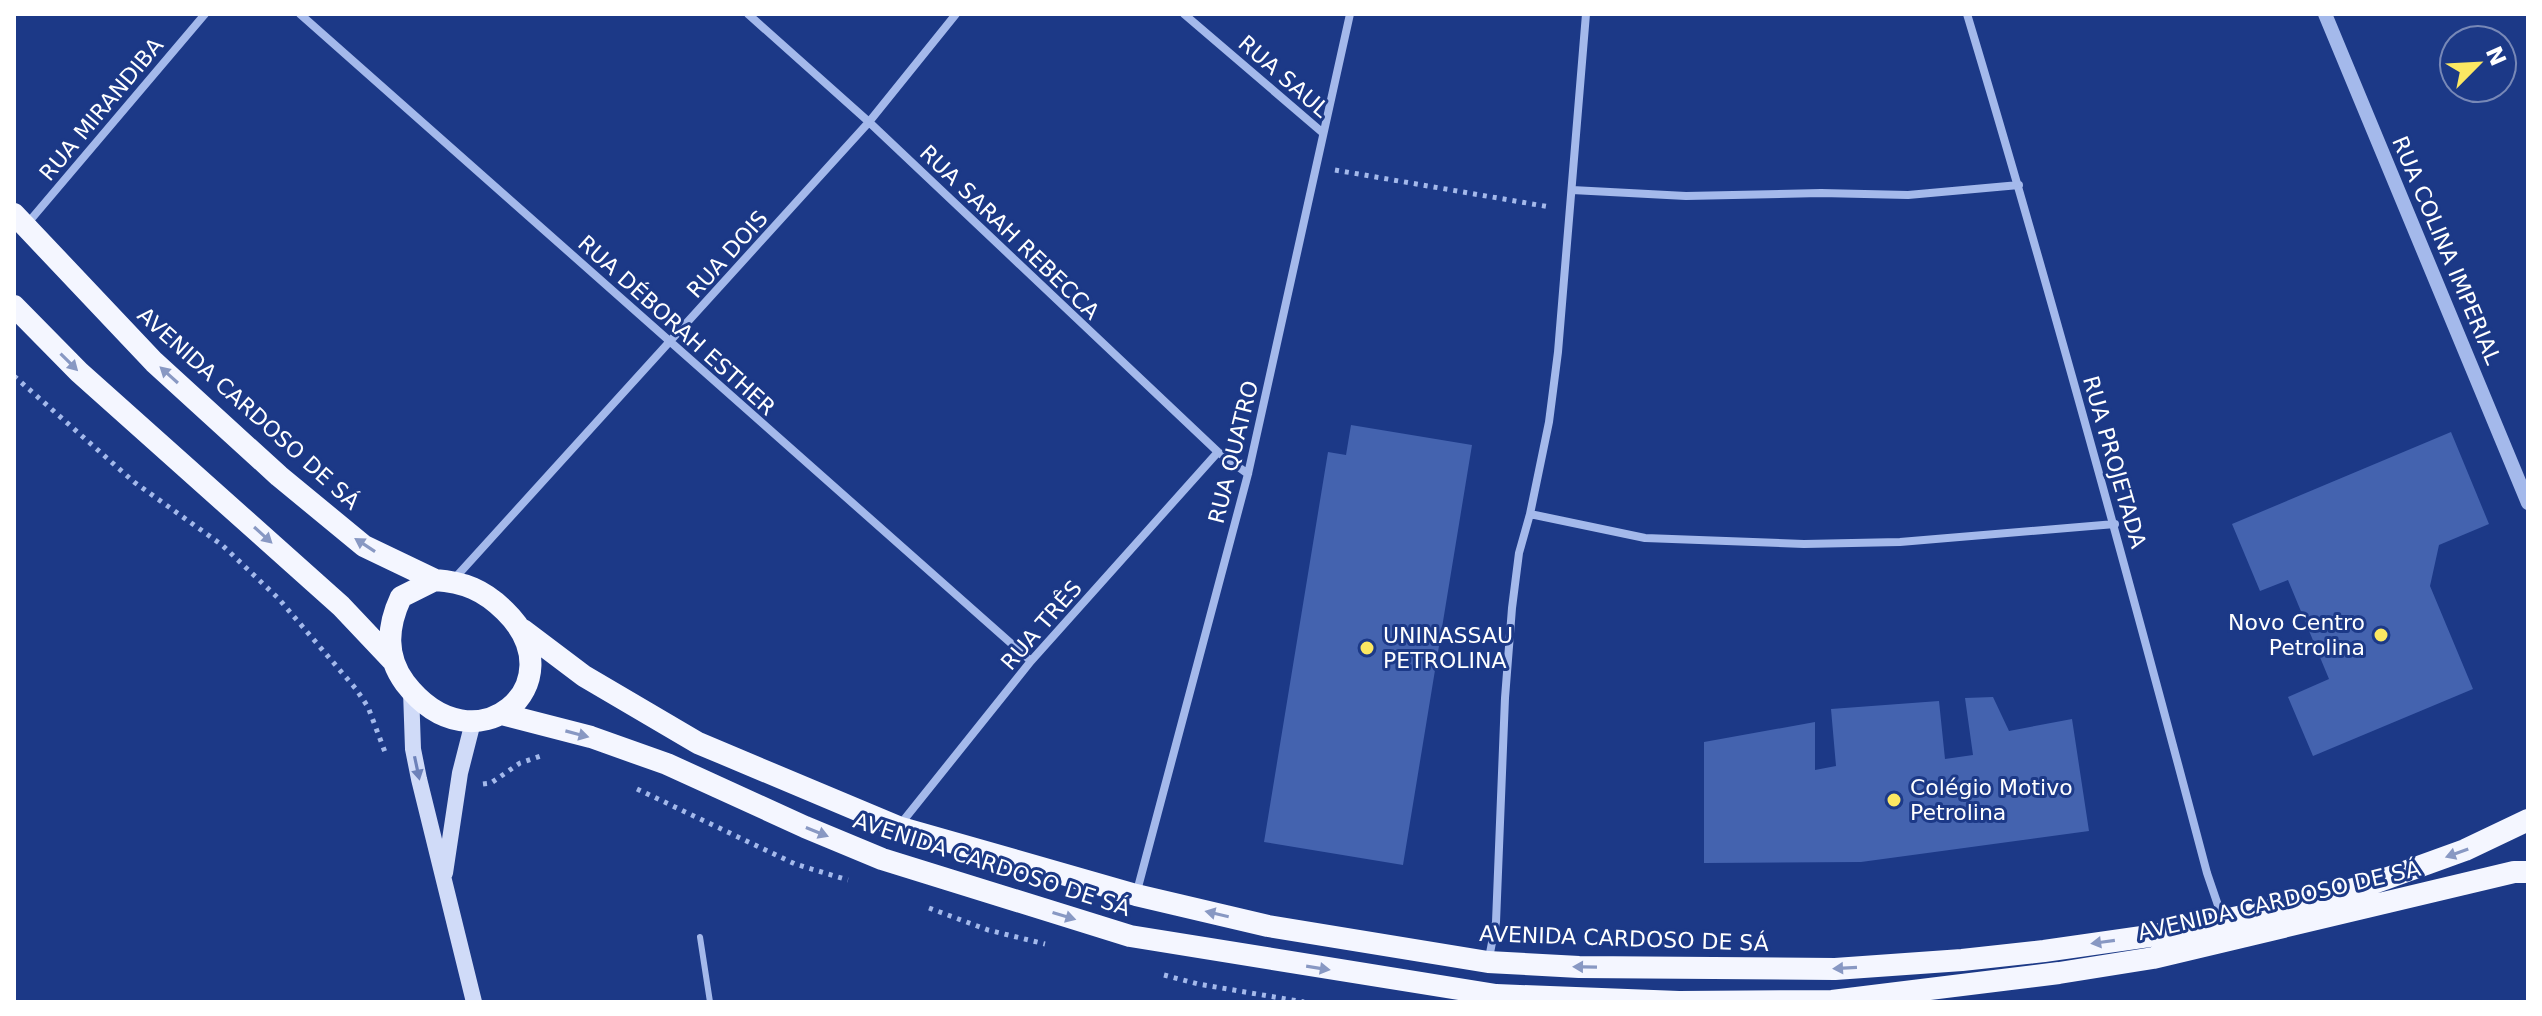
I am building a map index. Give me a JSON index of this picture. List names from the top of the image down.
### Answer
{
  "streets": {
    "highway": ["AVENIDA CARDOSO DE SÁ"],
    "street": [
      "RUA SAUL",
      "RUA MIRANDIBA",
      "RUA SARAH REBECCA",
      "RUA COLINA IMPERIAL",
      "RUA DOIS",
      "RUA DÉBORAH ESTHER",
      "RUA QUATRO",
      "RUA PROJETADA",
      "RUA TRÊS"
    ]
  },
  "crossings": [
    ["RUA SAUL", "RUA QUATRO"],
    ["RUA MIRANDIBA", "AVENIDA CARDOSO DE SÁ"],
    ["RUA SARAH REBECCA", "RUA DOIS"],
    ["RUA SARAH REBECCA", "RUA QUATRO"],
    ["RUA SARAH REBECCA", "RUA TRÊS"],
    ["RUA DOIS", "RUA DÉBORAH ESTHER"],
    ["RUA DOIS", "AVENIDA CARDOSO DE SÁ"],
    ["RUA DÉBORAH ESTHER", "RUA TRÊS"],
    ["AVENIDA CARDOSO DE SÁ", "RUA QUATRO"],
    ["AVENIDA CARDOSO DE SÁ", "RUA PROJETADA"],
    ["AVENIDA CARDOSO DE SÁ", "RUA TRÊS"]
  ],
  "places": ["Novo Centro Petrolina", "UNINASSAU PETROLINA", "Colégio Motivo Petrolina"],
  "north": "top right"
}
